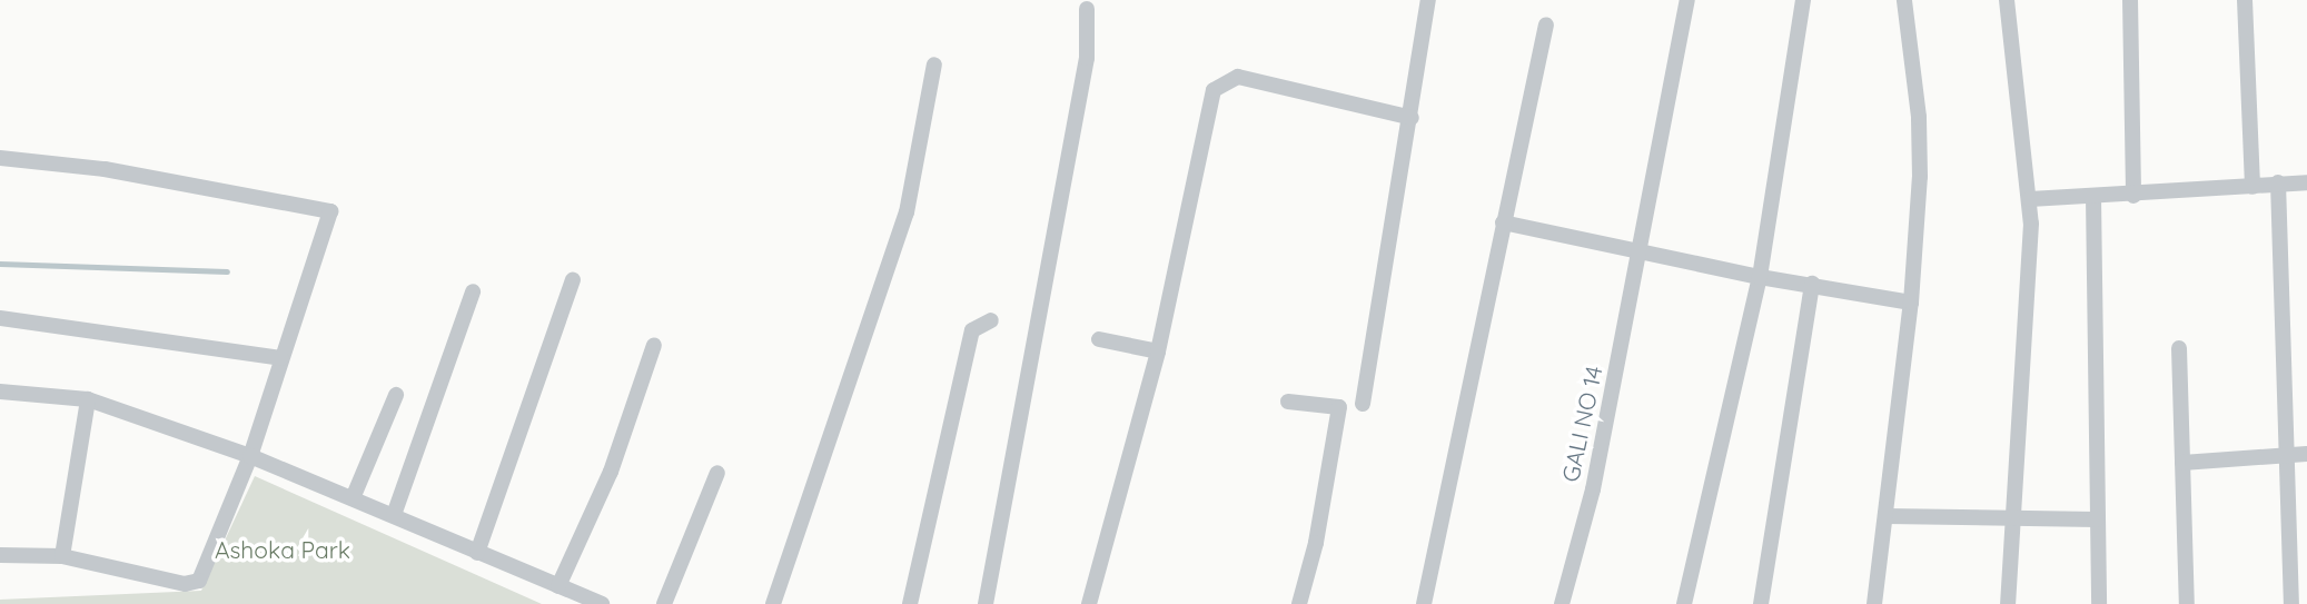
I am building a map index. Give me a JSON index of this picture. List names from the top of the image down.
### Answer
{
  "streets": {
    "street": ["GALI NO 14"]
  },
  "parks": ["Ashoka Park"]
}
